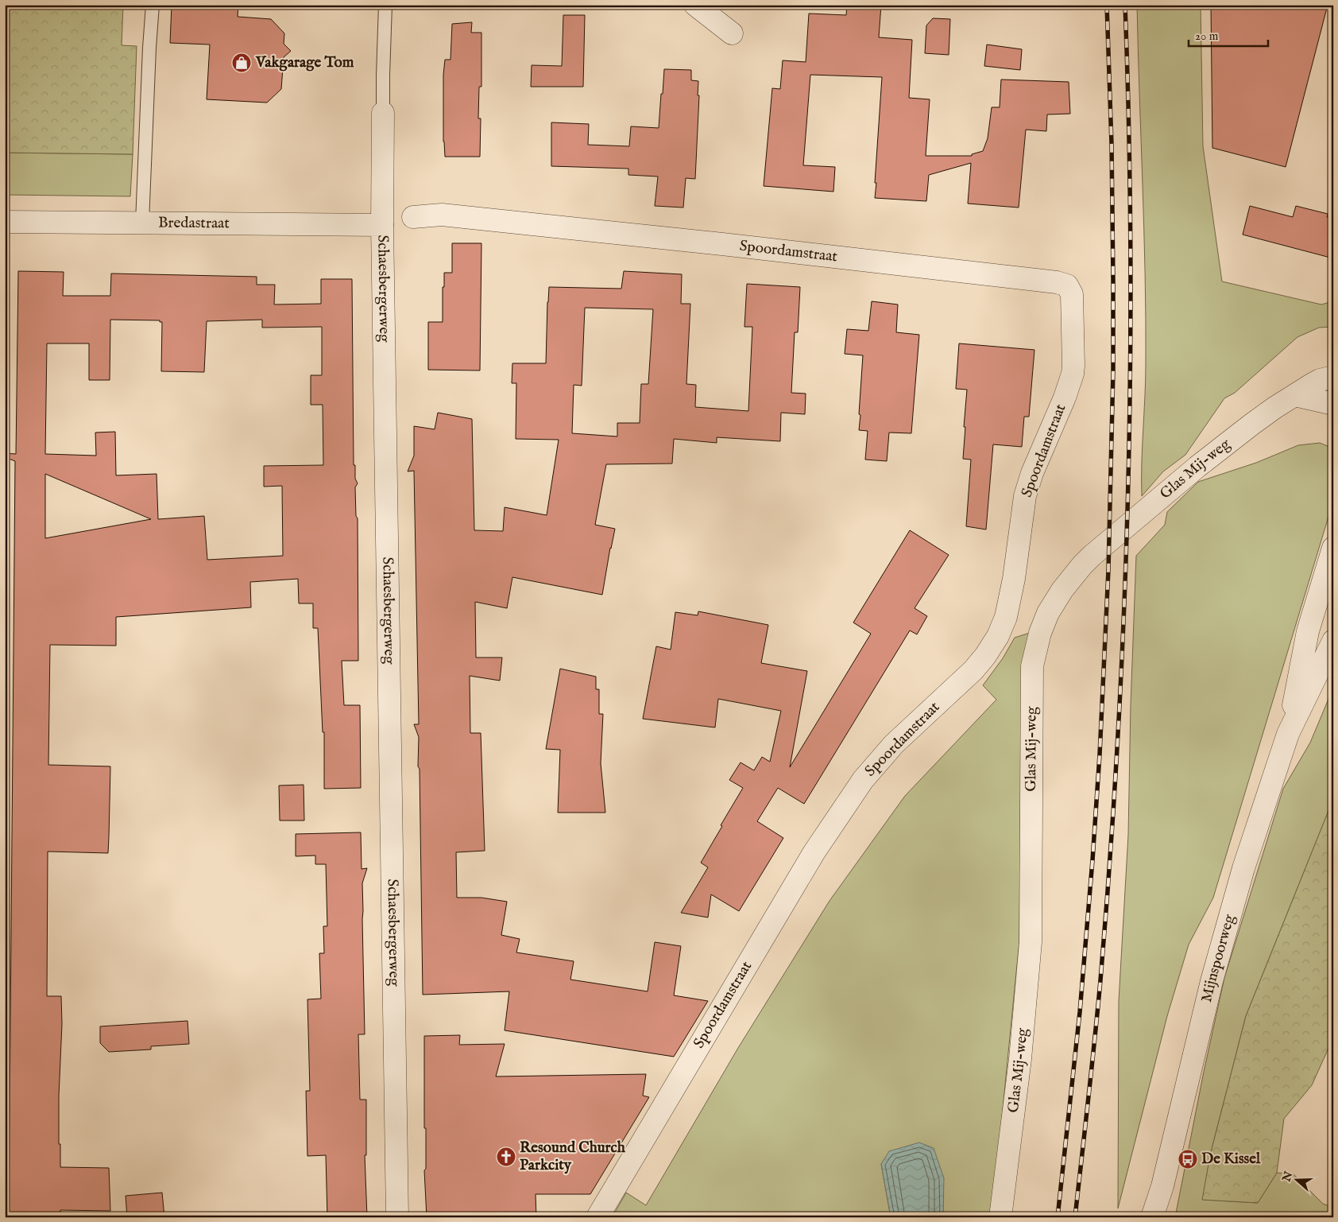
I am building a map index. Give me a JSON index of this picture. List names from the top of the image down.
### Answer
{
  "streets": {
    "street": [
      "Bredastraat",
      "Spoordamstraat",
      "Schaesbergerweg",
      "Glas Mij-weg",
      "Mijnspoorweg"
    ]
  },
  "crossings": [
    ["Bredastraat", "Schaesbergerweg"]
  ],
  "places": {
    "shop": ["Vakgarage Tom"],
    "church": ["Resound Church Parkcity"],
    "bus stop": ["De Kissel"]
  },
  "scale_bar": "20 m",
  "north": "left"
}
